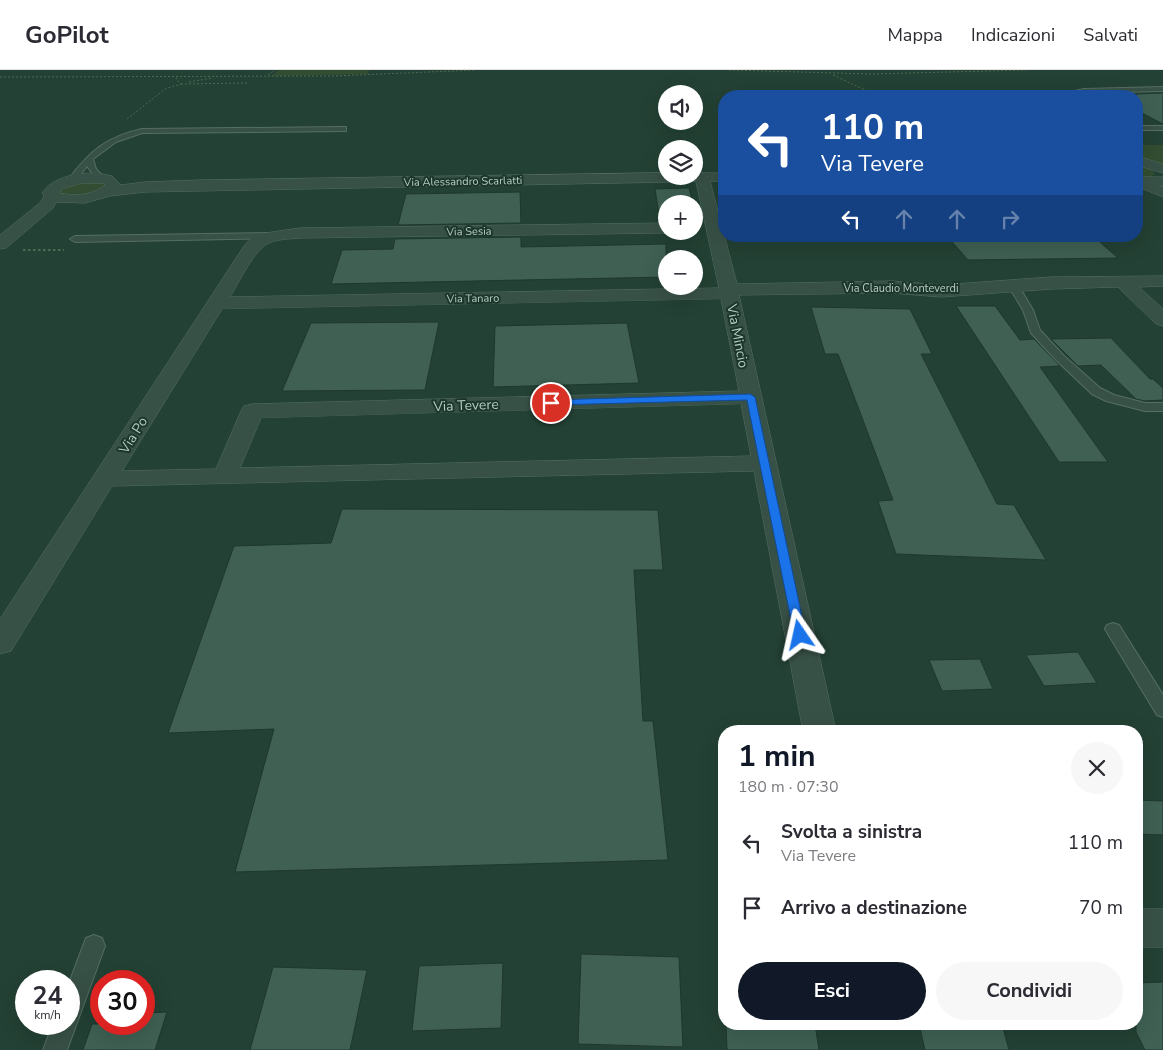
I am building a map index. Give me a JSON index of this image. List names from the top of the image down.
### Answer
{
  "streets": {
    "street": [
      "Via Alessandro Scarlatti",
      "Via Sesia",
      "Via Claudio Monteverdi",
      "Via Tanaro",
      "Via Mincio",
      "Via Tevere",
      "Via Po"
    ]
  },
  "crossings": [
    ["Via Alessandro Scarlatti", "Via Mincio"],
    ["Via Sesia", "Via Po"],
    ["Via Claudio Monteverdi", "Via Tanaro"],
    ["Via Claudio Monteverdi", "Via Mincio"],
    ["Via Tanaro", "Via Mincio"],
    ["Via Tanaro", "Via Po"],
    ["Via Mincio", "Via Tevere"]
  ],
  "page": {
    "header": "GoPilot",
    "nav": ["Mappa", "Indicazioni", "Salvati"],
    "map_buttons": ["+", "−"],
    "turn": ["110 m", "Via Tevere"],
    "heading": ["1 min", "180 m · 07:30"],
    "list": [
      {
        "name": "Svolta a sinistra",
        "note": "Via Tevere",
        "value": "110 m"
      },
      {
        "name": "Arrivo a destinazione",
        "value": "70 m"
      }
    ],
    "buttons": ["Esci", "Condividi"],
    "speed": "24 km/h",
    "limit": "30"
  }
}
